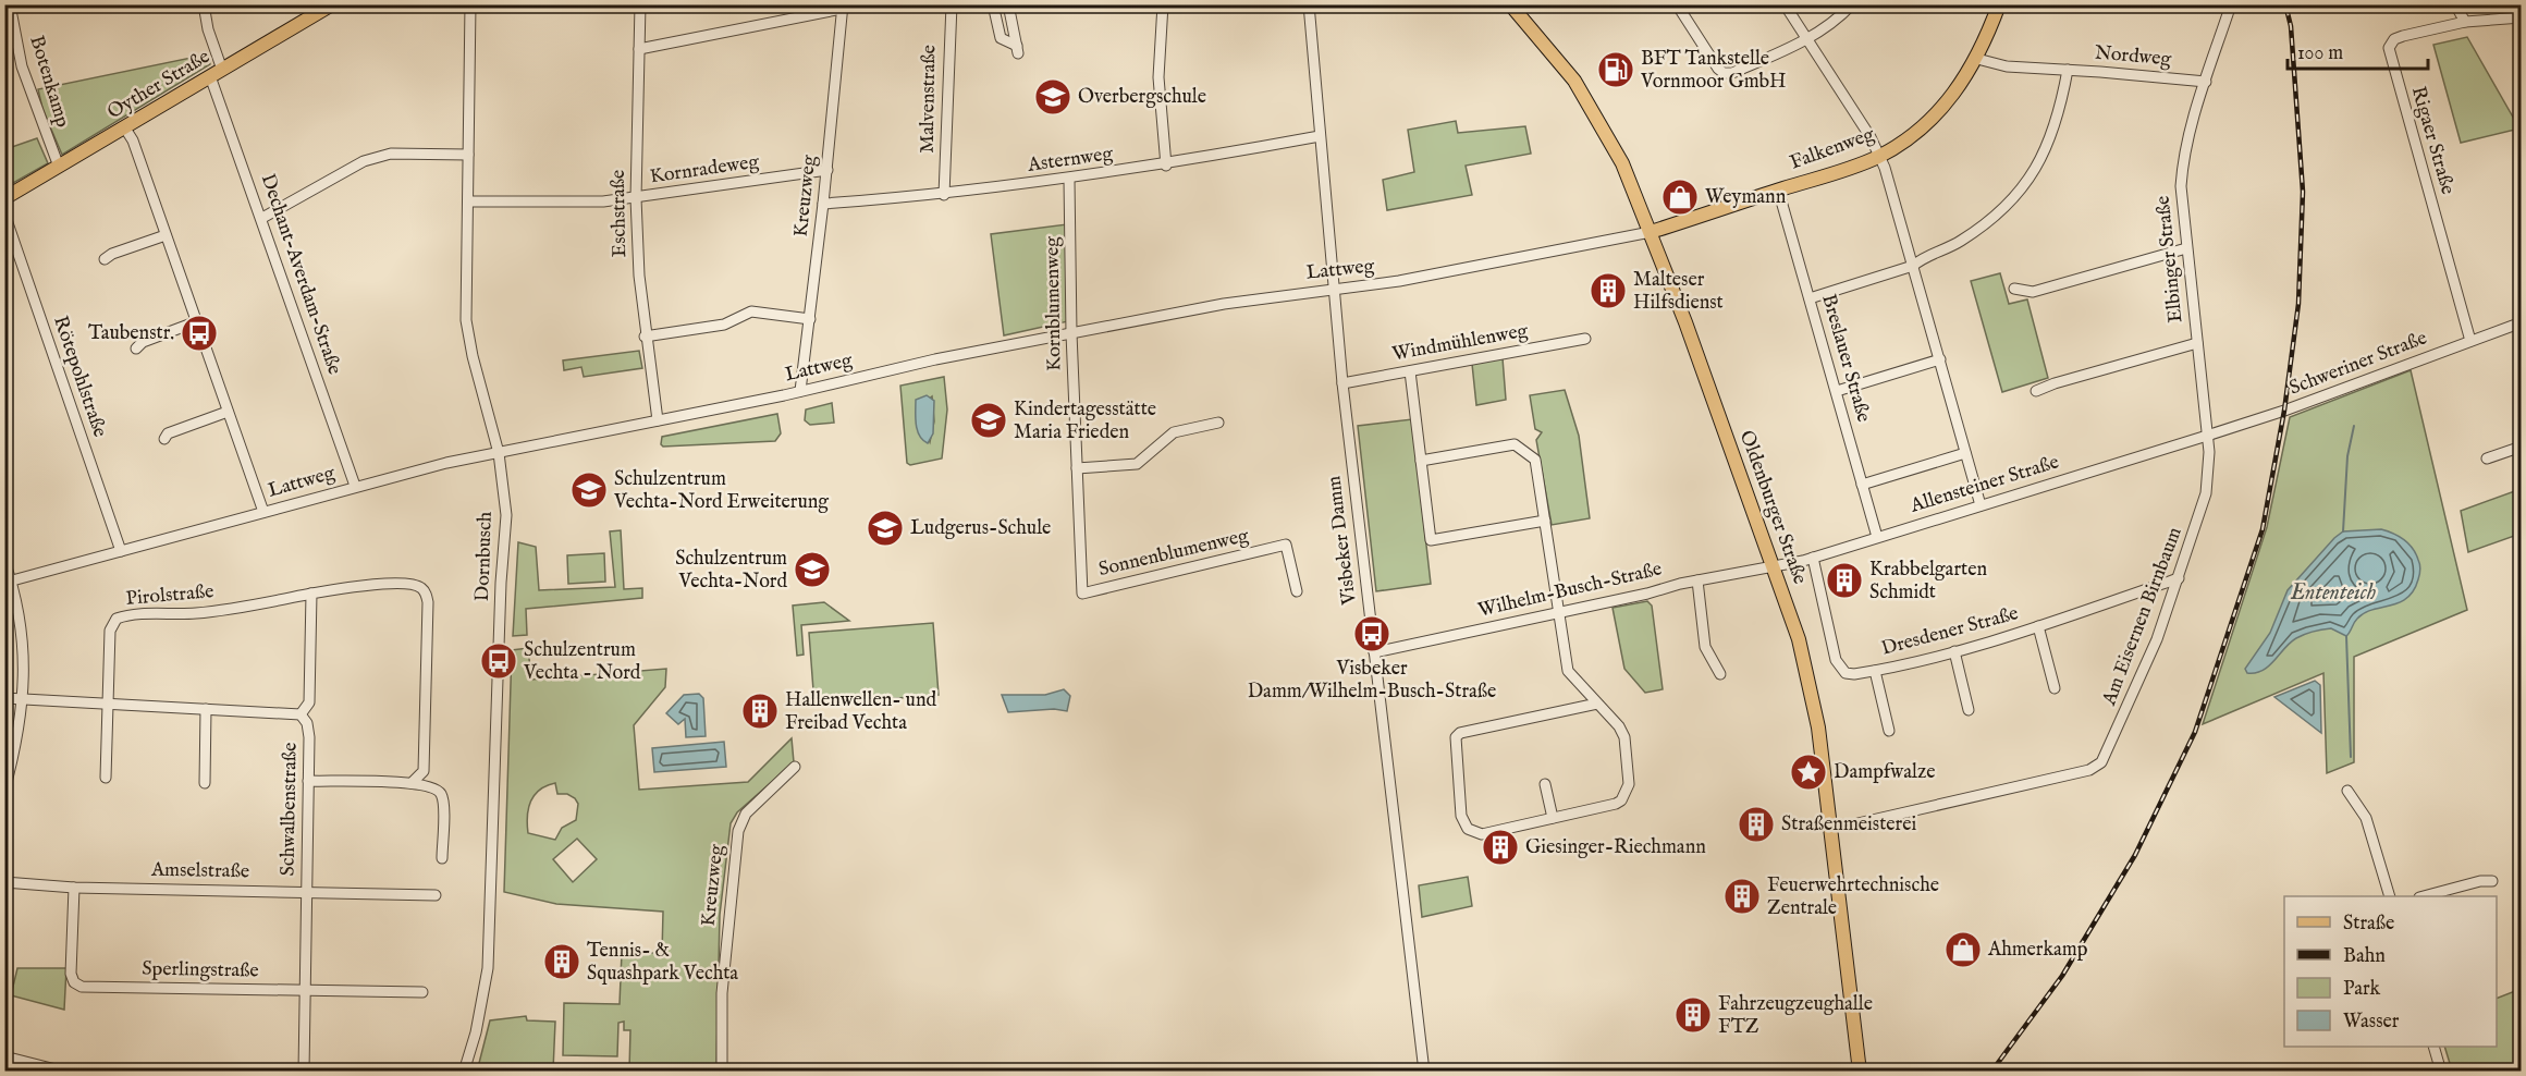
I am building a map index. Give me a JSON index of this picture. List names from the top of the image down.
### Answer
{
  "streets": {
    "main road": ["Oyther Straße", "Falkenweg", "Oldenburger Straße"],
    "street": [
      "Nordweg",
      "Botenkamp",
      "Malvenstraße",
      "Rigaer Straße",
      "Asternweg",
      "Kornradeweg",
      "Kreuzweg",
      "Eschstraße",
      "Elbinger Straße",
      "Lattweg",
      "Dechant-Averdam-Straße",
      "Kornblumenweg",
      "Windmühlenweg",
      "Breslauer Straße",
      "Schweriner Straße",
      "Rötepohlstraße",
      "Allensteiner Straße",
      "Visbeker Damm",
      "Sonnenblumenweg",
      "Dornbusch",
      "Wilhelm-Busch-Straße",
      "Pirolstraße",
      "Am Eisernen Birnbaum",
      "Dresdener Straße",
      "Schwalbenstraße",
      "Amselstraße",
      "Sperlingstraße"
    ]
  },
  "crossings": [
    ["Nordweg", "Falkenweg"],
    ["Nordweg", "Elbinger Straße"],
    ["Botenkamp", "Oyther Straße"],
    ["Oyther Straße", "Dechant-Averdam-Straße"],
    ["Malvenstraße", "Asternweg"],
    ["Rigaer Straße", "Schweriner Straße"],
    ["Falkenweg", "Lattweg"],
    ["Falkenweg", "Breslauer Straße"],
    ["Falkenweg", "Oldenburger Straße"],
    ["Asternweg", "Kreuzweg"],
    ["Asternweg", "Kornblumenweg"],
    ["Asternweg", "Visbeker Damm"],
    ["Kornradeweg", "Kreuzweg"],
    ["Kornradeweg", "Eschstraße"],
    ["Kornradeweg", "Dornbusch"],
    ["Kreuzweg", "Lattweg"],
    ["Eschstraße", "Lattweg"],
    ["Elbinger Straße", "Schweriner Straße"],
    ["Elbinger Straße", "Allensteiner Straße"],
    ["Elbinger Straße", "Am Eisernen Birnbaum"],
    ["Lattweg", "Dechant-Averdam-Straße"],
    ["Lattweg", "Kornblumenweg"],
    ["Lattweg", "Rötepohlstraße"],
    ["Lattweg", "Oldenburger Straße"],
    ["Lattweg", "Visbeker Damm"],
    ["Lattweg", "Dornbusch"],
    ["Kornblumenweg", "Sonnenblumenweg"],
    ["Windmühlenweg", "Visbeker Damm"],
    ["Breslauer Straße", "Allensteiner Straße"],
    ["Schweriner Straße", "Allensteiner Straße"],
    ["Schweriner Straße", "Am Eisernen Birnbaum"],
    ["Allensteiner Straße", "Oldenburger Straße"],
    ["Allensteiner Straße", "Wilhelm-Busch-Straße"],
    ["Allensteiner Straße", "Am Eisernen Birnbaum"],
    ["Allensteiner Straße", "Dresdener Straße"],
    ["Oldenburger Straße", "Wilhelm-Busch-Straße"],
    ["Oldenburger Straße", "Am Eisernen Birnbaum"],
    ["Visbeker Damm", "Wilhelm-Busch-Straße"],
    ["Pirolstraße", "Schwalbenstraße"],
    ["Am Eisernen Birnbaum", "Dresdener Straße"],
    ["Schwalbenstraße", "Amselstraße"],
    ["Schwalbenstraße", "Sperlingstraße"],
    ["Amselstraße", "Sperlingstraße"]
  ],
  "water": ["Ententeich"],
  "places": {
    "fuel station": ["BFT Tankstelle Vornmoor GmbH"],
    "school or university": [
      "Overbergschule",
      "Kindertagesstätte Maria Frieden",
      "Schulzentrum Vechta-Nord Erweiterung",
      "Ludgerus-Schule",
      "Schulzentrum Vechta-Nord"
    ],
    "shop": ["Weymann", "Ahmerkamp"],
    "building": [
      "Malteser Hilfsdienst",
      "Krabbelgarten Schmidt",
      "Hallenwellen- und Freibad Vechta",
      "Straßenmeisterei",
      "Giesinger-Riechmann",
      "Feuerwehrtechnische Zentrale",
      "Tennis- & Squashpark Vechta",
      "Fahrzeugzeughalle FTZ"
    ],
    "bus stop": ["Taubenstr.", "Visbeker Damm/Wilhelm-Busch-Straße", "Schulzentrum Vechta - Nord"],
    "place": ["Dampfwalze"]
  },
  "legend": [
    "Straße",
    "Bahn",
    "Park",
    "Wasser"
  ],
  "scale_bar": "100 m"
}
